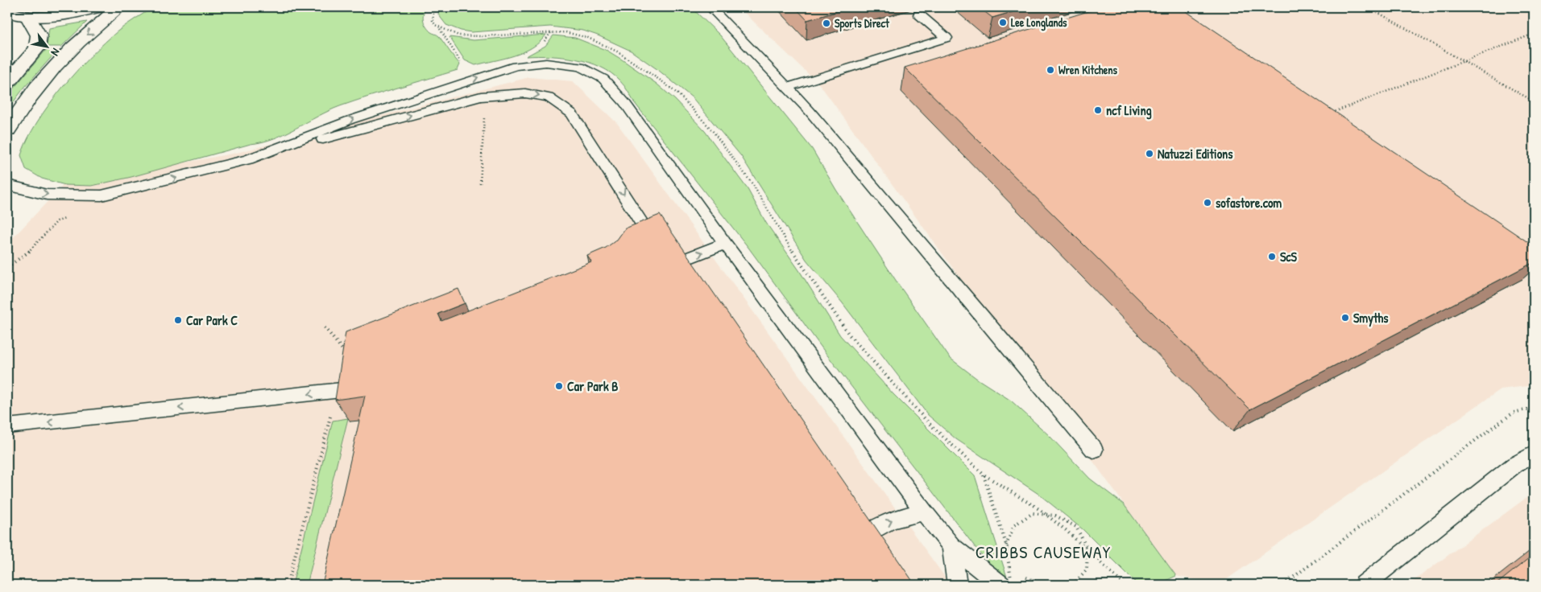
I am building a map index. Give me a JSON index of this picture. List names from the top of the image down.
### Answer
{
  "districts": ["CRIBBS CAUSEWAY"],
  "places": [
    "Lee Longlands",
    "Sports Direct",
    "Wren Kitchens",
    "ncf Living",
    "Natuzzi Editions",
    "sofastore.com",
    "ScS",
    "Smyths",
    "Car Park C",
    "Car Park B"
  ],
  "north": "bottom right"
}
